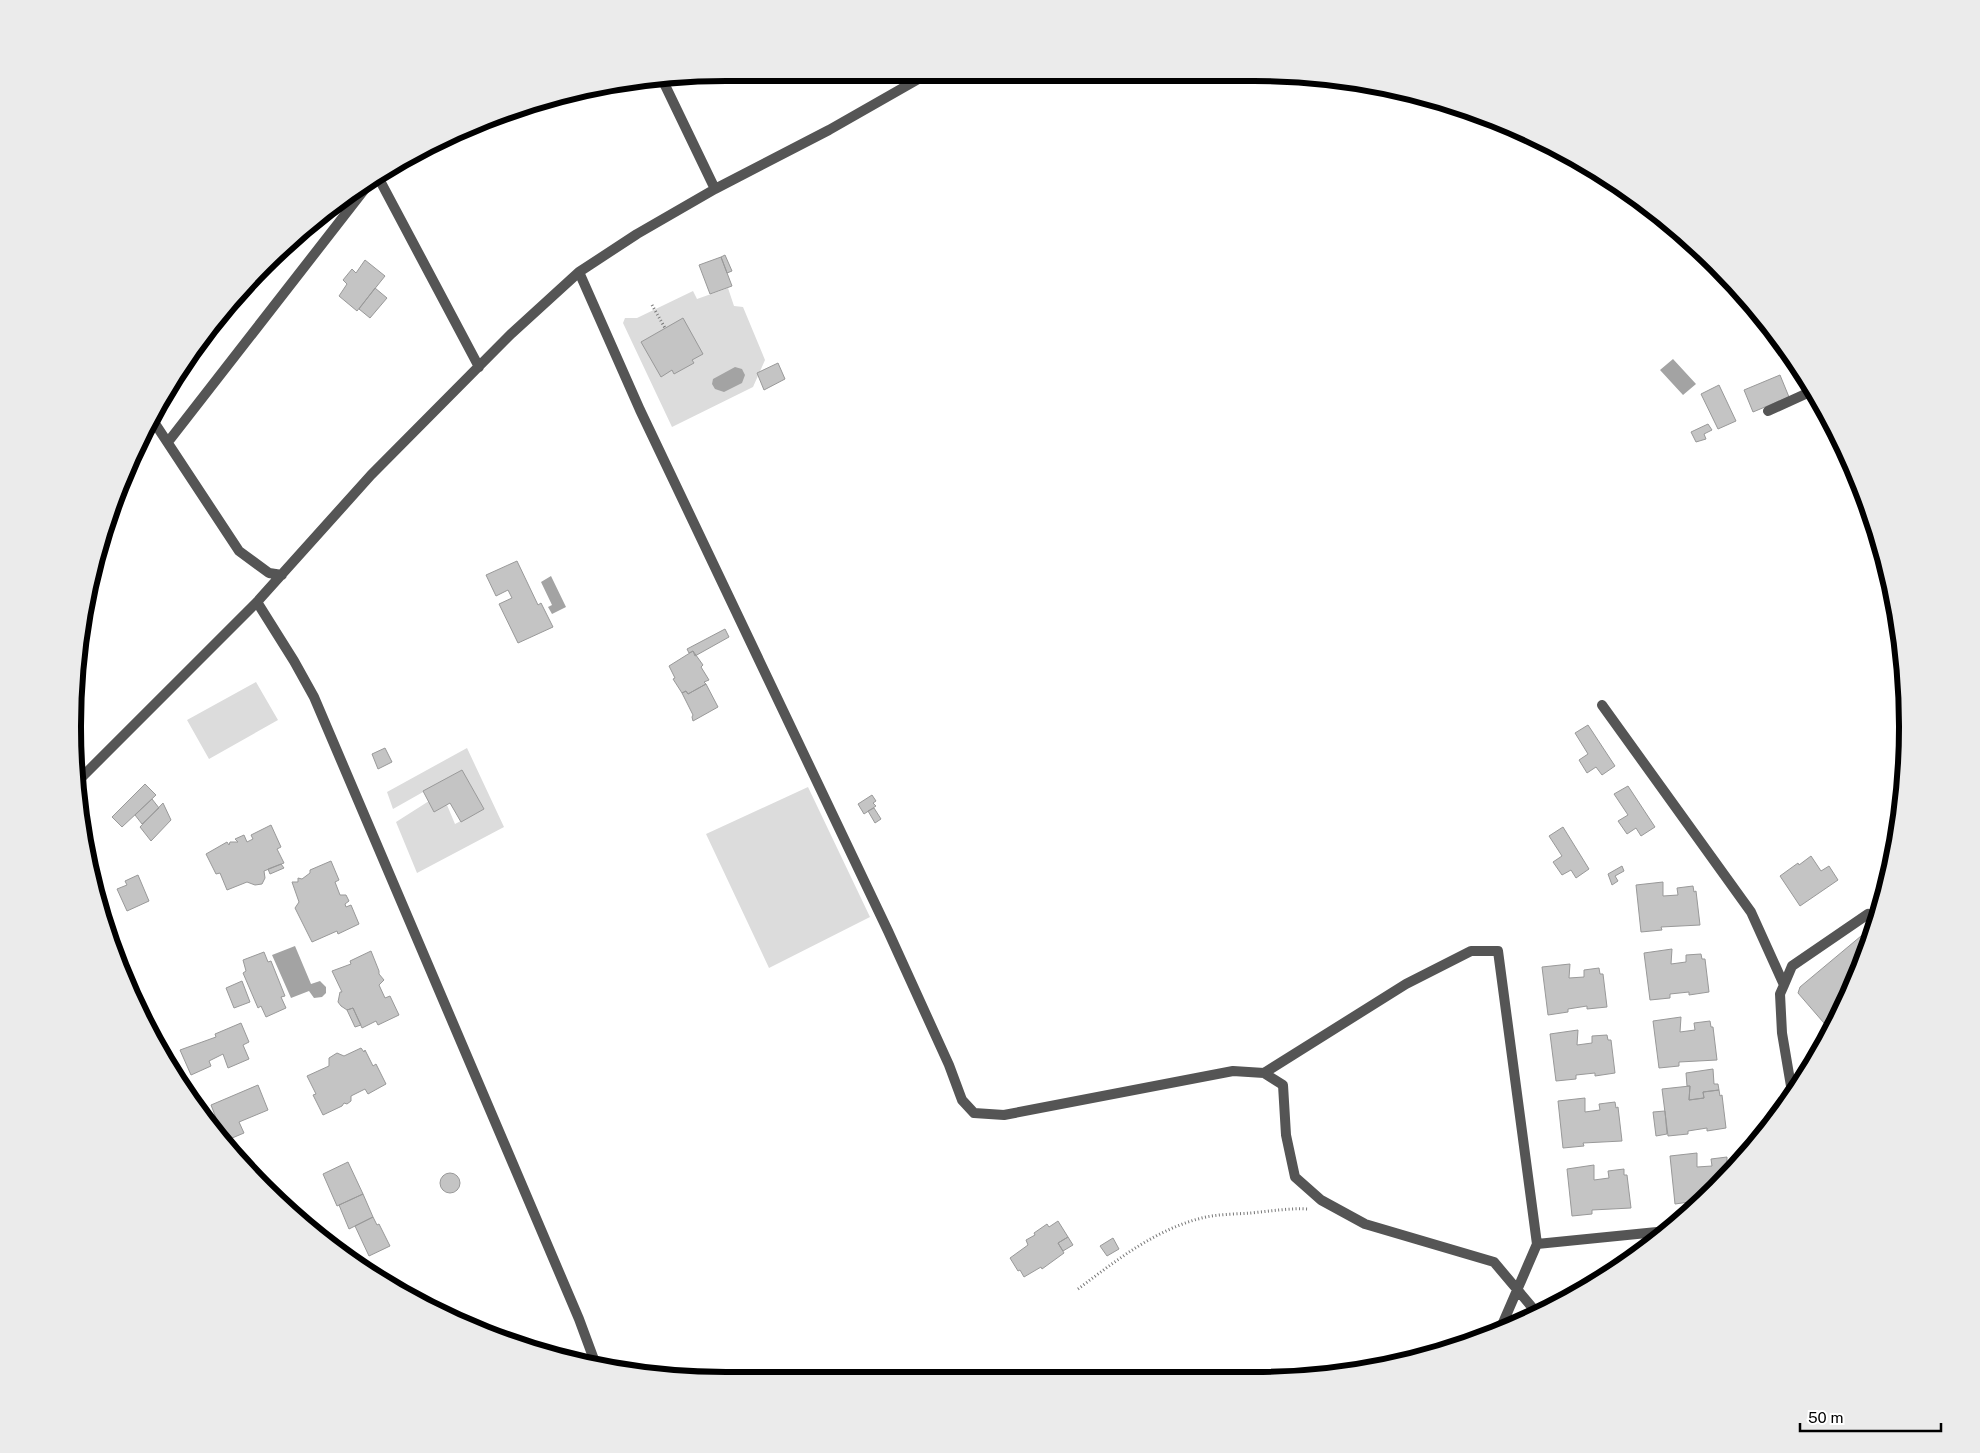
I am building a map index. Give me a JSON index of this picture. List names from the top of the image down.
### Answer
{
  "scale_bar": "50 m"
}
